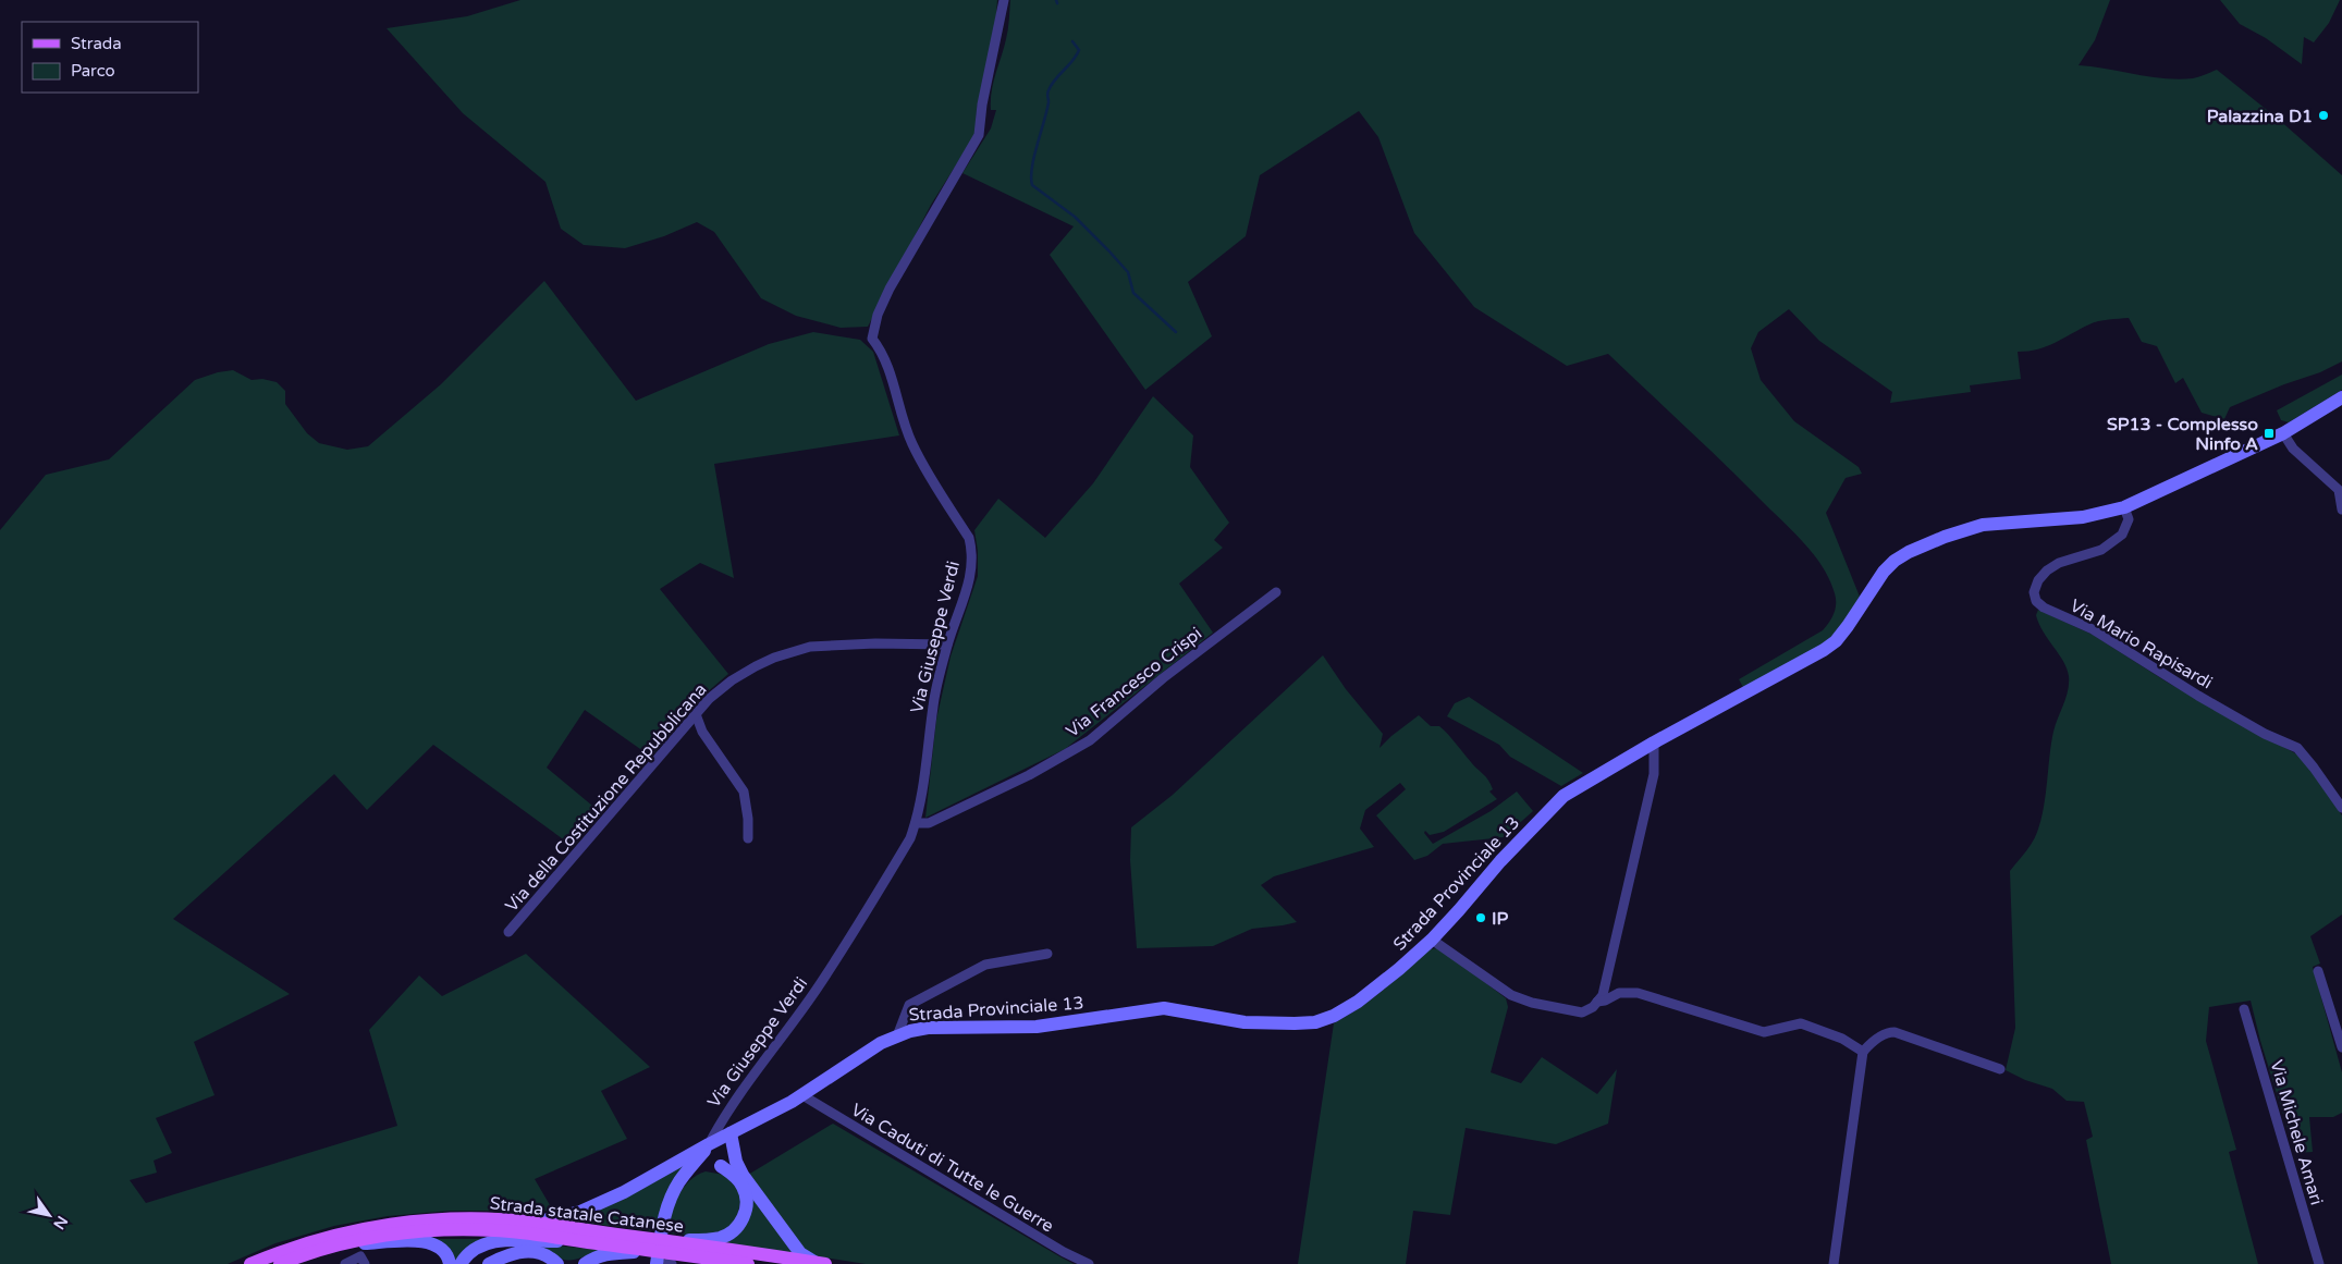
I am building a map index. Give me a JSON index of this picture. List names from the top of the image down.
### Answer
{
  "streets": {
    "main road": ["Strada Provinciale 13", "Strada statale Catanese"],
    "street": [
      "Via Giuseppe Verdi",
      "Via Mario Rapisardi",
      "Via Francesco Crispi",
      "Via della Costituzione Repubblicana",
      "Via Michele Amari",
      "Via Caduti di Tutte le Guerre"
    ]
  },
  "crossings": [
    ["Via Giuseppe Verdi", "Via Francesco Crispi"],
    ["Via Giuseppe Verdi", "Via della Costituzione Repubblicana"],
    ["Via Giuseppe Verdi", "Strada Provinciale 13"],
    ["Via Mario Rapisardi", "Strada Provinciale 13"],
    ["Strada Provinciale 13", "Via Caduti di Tutte le Guerre"],
    ["Strada Provinciale 13", "Strada statale Catanese"]
  ],
  "places": {
    "other": ["Palazzina D1", "IP"],
    "transit": ["SP13 - Complesso Ninfo A"]
  },
  "legend": ["Strada", "Parco"],
  "north": "bottom right"
}
